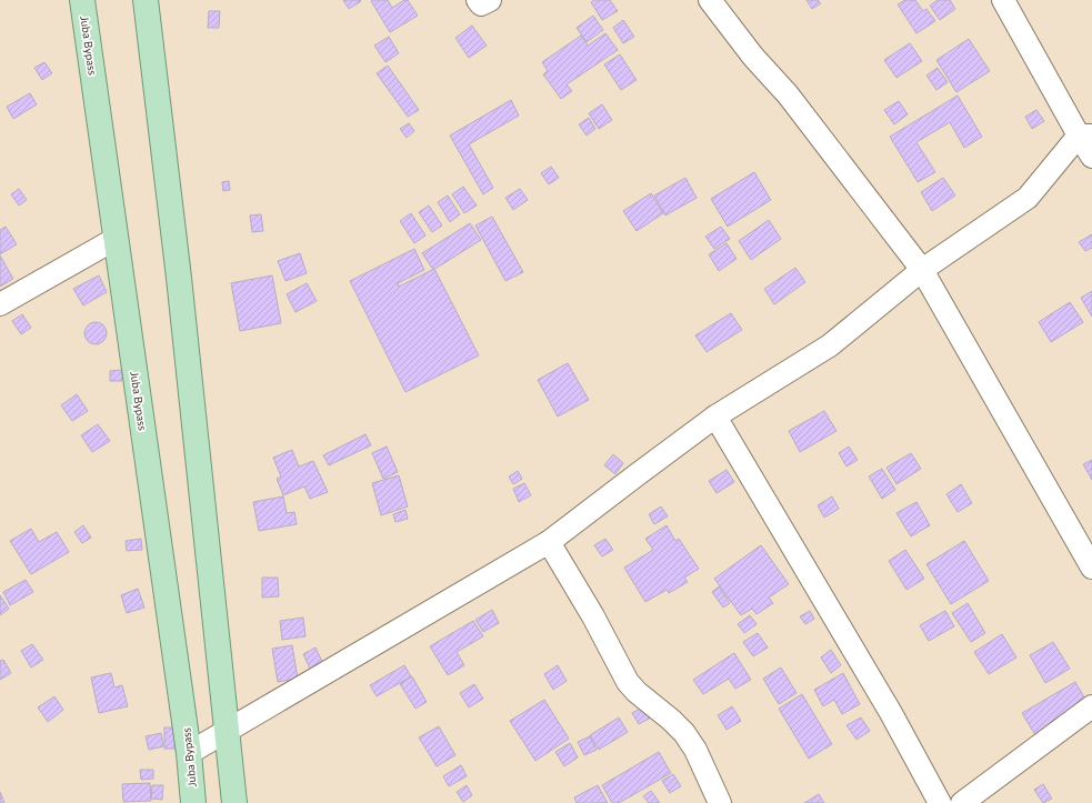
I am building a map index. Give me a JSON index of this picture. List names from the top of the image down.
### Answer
{
  "streets": {
    "main road": ["Juba Bypass"]
  }
}
